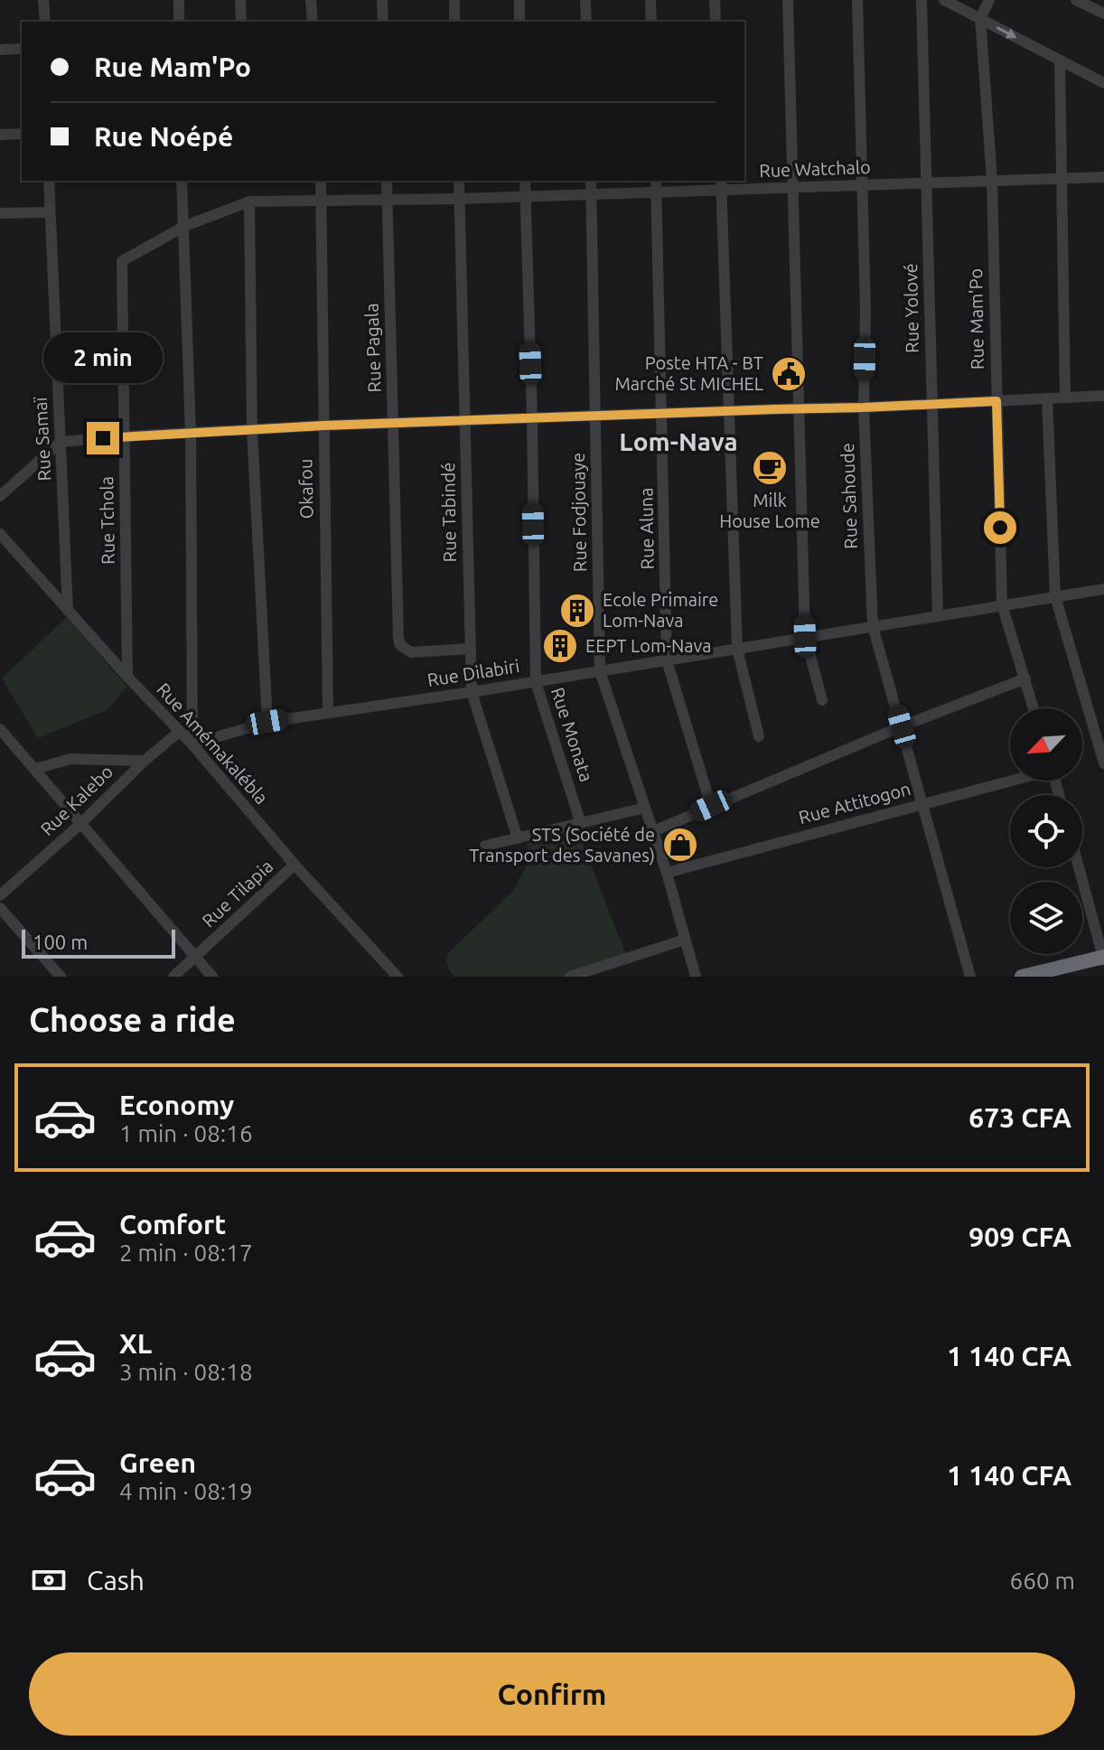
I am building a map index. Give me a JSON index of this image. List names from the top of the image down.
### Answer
{
  "streets": {
    "street": [
      "Rue Watchalo",
      "Rue Yolové",
      "Rue Mam'Po",
      "Rue Pagala",
      "Rue Samaï",
      "Okafou",
      "Rue Sahoude",
      "Rue Tabindé",
      "Rue Fodjouaye",
      "Rue Tchola",
      "Rue Aluna",
      "Rue Dilabiri",
      "Rue Monata",
      "Rue Amémakalébla",
      "Rue Kalebo",
      "Rue Attitogon",
      "Rue Tilapia"
    ]
  },
  "crossings": [
    ["Rue Watchalo", "Rue Yolové"],
    ["Rue Watchalo", "Rue Mam'Po"],
    ["Rue Watchalo", "Rue Pagala"],
    ["Rue Watchalo", "Okafou"],
    ["Rue Watchalo", "Rue Sahoude"],
    ["Rue Watchalo", "Rue Tabindé"],
    ["Rue Watchalo", "Rue Fodjouaye"],
    ["Rue Watchalo", "Rue Tchola"],
    ["Rue Watchalo", "Rue Aluna"],
    ["Rue Watchalo", "Rue Monata"],
    ["Rue Yolové", "Rue Dilabiri"],
    ["Rue Mam'Po", "Rue Dilabiri"],
    ["Rue Pagala", "Rue Tabindé"],
    ["Rue Samaï", "Rue Amémakalébla"],
    ["Okafou", "Rue Dilabiri"],
    ["Rue Sahoude", "Rue Dilabiri"],
    ["Rue Sahoude", "Rue Attitogon"],
    ["Rue Tabindé", "Rue Dilabiri"],
    ["Rue Fodjouaye", "Rue Dilabiri"],
    ["Rue Fodjouaye", "Rue Attitogon"],
    ["Rue Tchola", "Rue Amémakalébla"],
    ["Rue Aluna", "Rue Dilabiri"],
    ["Rue Dilabiri", "Rue Monata"],
    ["Rue Dilabiri", "Rue Amémakalébla"],
    ["Rue Amémakalébla", "Rue Kalebo"],
    ["Rue Amémakalébla", "Rue Tilapia"]
  ],
  "districts": ["Lom-Nava"],
  "places": {
    "public building": ["Poste HTA - BT Marché St MICHEL"],
    "cafe": ["Milk House Lome"],
    "building": ["Ecole Primaire Lom-Nava", "EEPT Lom-Nava"],
    "shop": ["STS (Société de Transport des Savanes)"]
  },
  "scale_bar": "100 m",
  "north": "bottom left",
  "page": {
    "banner": ["Rue Mam'Po", "Rue Noépé"],
    "bubble": "2 min",
    "scale": "100 m",
    "heading": "Choose a ride",
    "list": [
      {
        "name": "Economy",
        "note": "1 min · 08:16",
        "value": "673 CFA"
      },
      {
        "name": "Comfort",
        "note": "2 min · 08:17",
        "value": "909 CFA"
      },
      {
        "name": "XL",
        "note": "3 min · 08:18",
        "value": "1 140 CFA"
      },
      {
        "name": "Green",
        "note": "4 min · 08:19",
        "value": "1 140 CFA"
      }
    ],
    "pay": ["Cash", "660 m"],
    "buttons": "Confirm"
  }
}
